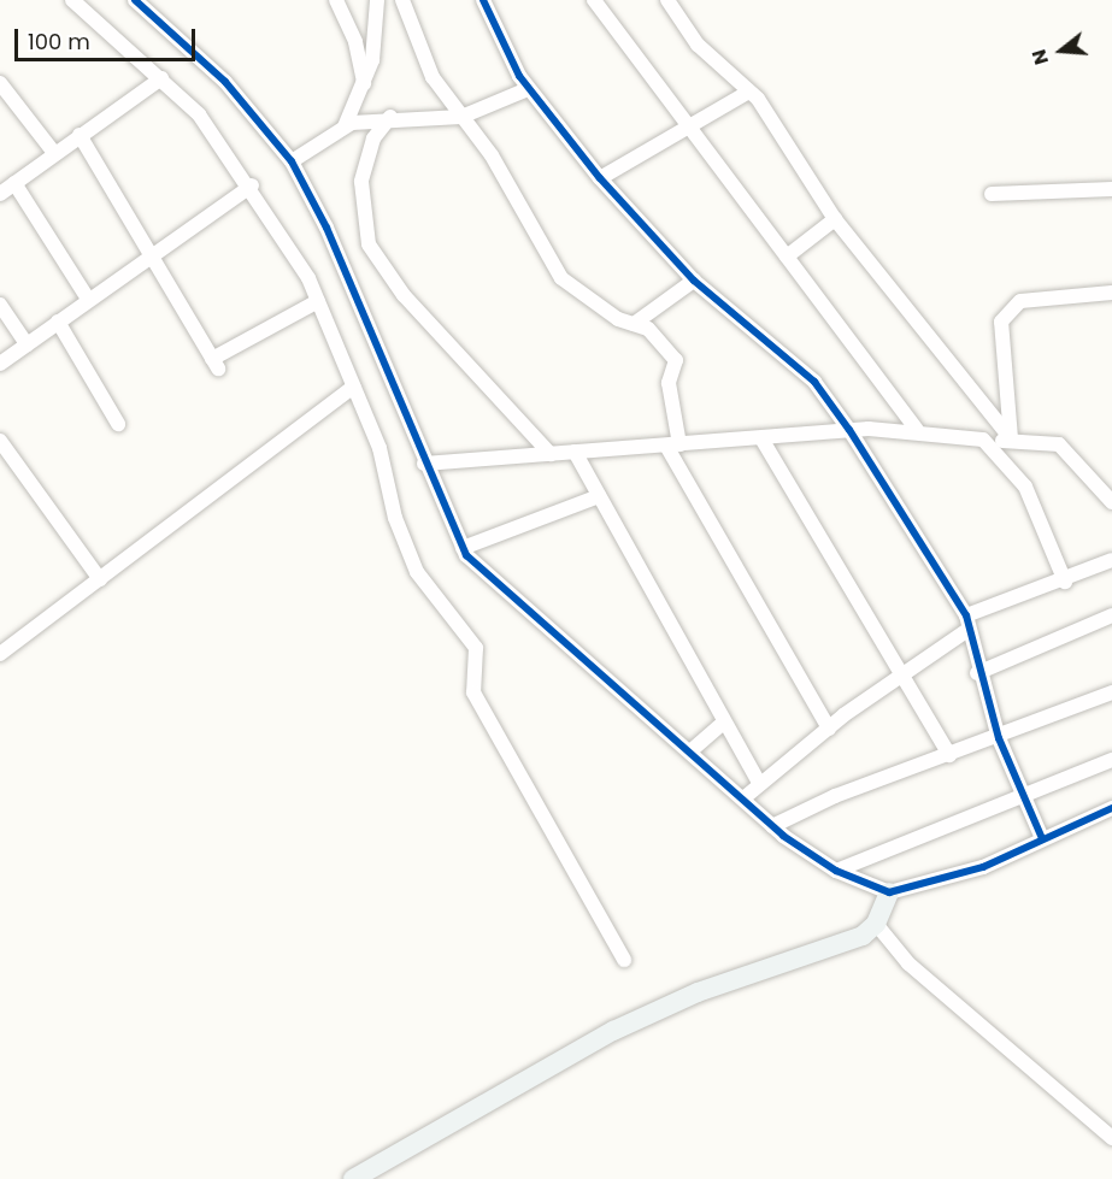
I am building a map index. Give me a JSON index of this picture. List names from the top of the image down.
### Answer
{
  "scale_bar": "100 m",
  "north": "left"
}
